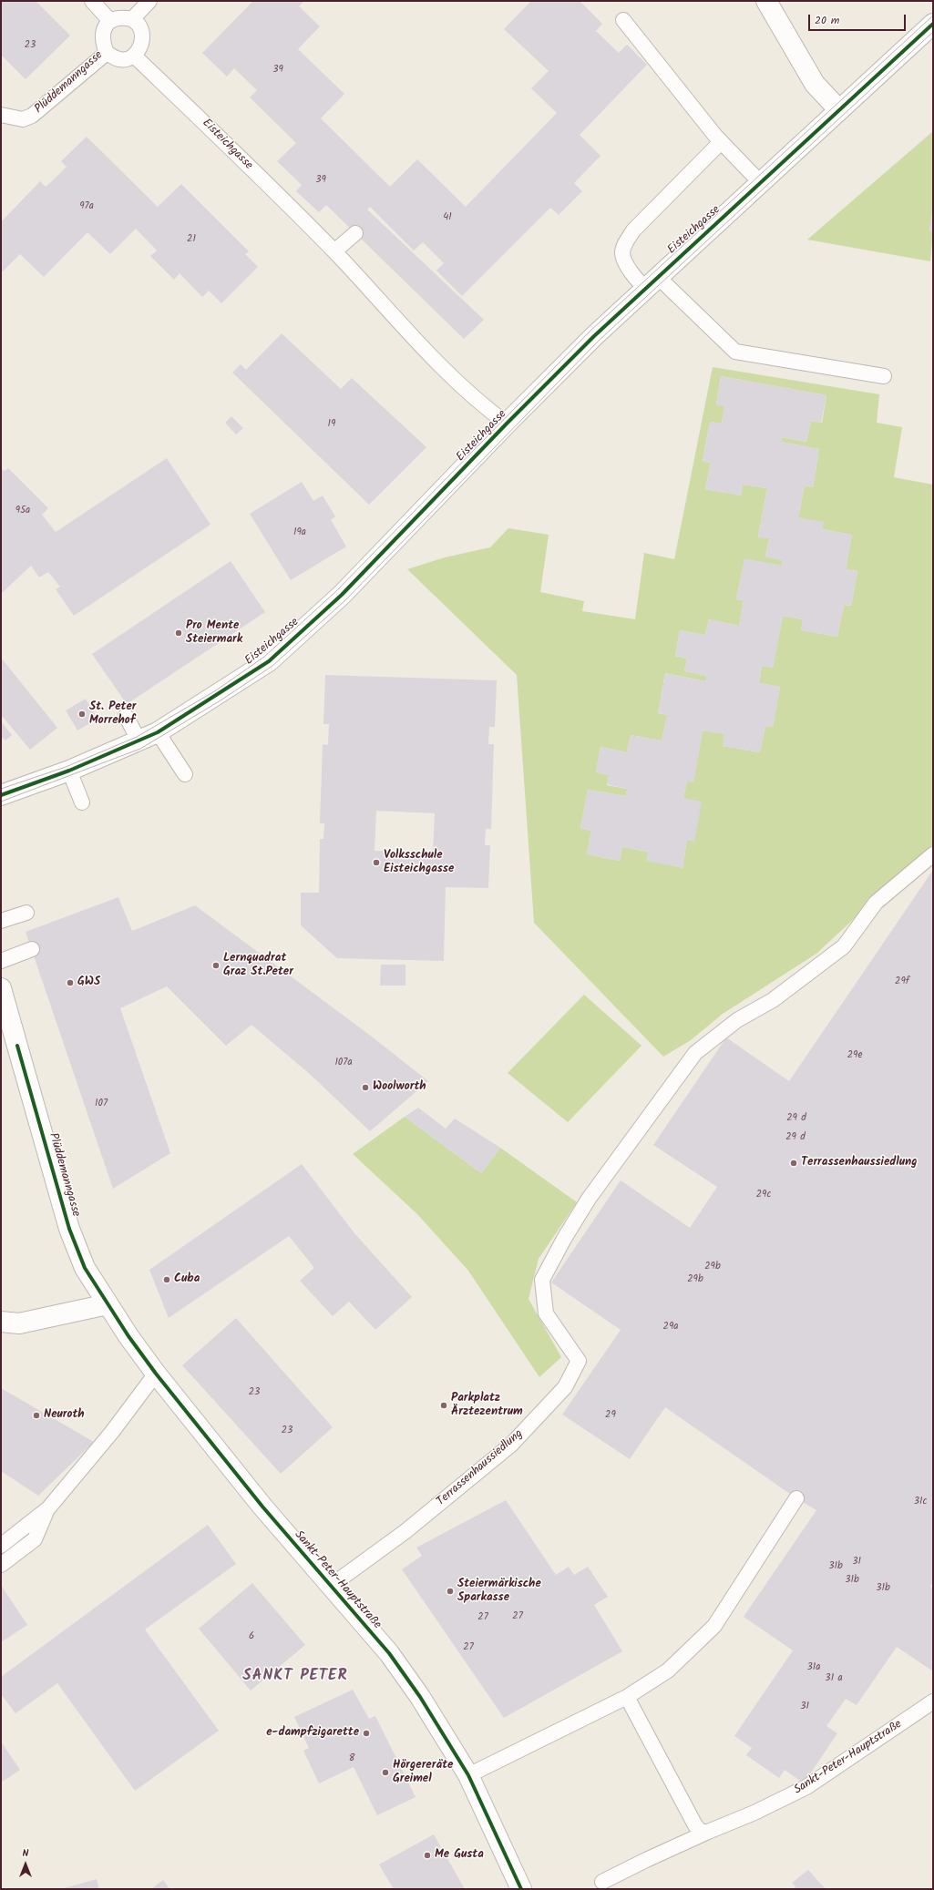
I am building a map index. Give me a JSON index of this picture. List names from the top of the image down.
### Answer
{
  "streets": {
    "street": ["Plüddemanngasse", "Eisteichgasse", "Sankt-Peter-Hauptstraße"],
    "lane": ["Terrassenhaussiedlung"]
  },
  "crossings": [
    ["Plüddemanngasse", "Eisteichgasse"],
    ["Plüddemanngasse", "Sankt-Peter-Hauptstraße"],
    ["Terrassenhaussiedlung", "Sankt-Peter-Hauptstraße"]
  ],
  "districts": ["SANKT PETER"],
  "places": [
    "Pro Mente Steiermark",
    "St. Peter Morrehof",
    "Volksschule Eisteichgasse",
    "Lernquadrat Graz St.Peter",
    "GWS",
    "Woolworth",
    "Terrassenhaussiedlung",
    "Cuba",
    "Parkplatz Ärztezentrum",
    "Neuroth",
    "Steiermärkische Sparkasse",
    "e-dampfzigarette",
    "Hörgereräte Greimel",
    "Me Gusta"
  ],
  "house_numbers": [
    "23",
    "39",
    "39",
    "97a",
    "41",
    "21",
    "19",
    "95a",
    "19a",
    "29f",
    "29e",
    "107a",
    "107",
    "29 d",
    "29 d",
    "29c",
    "29b",
    "29b",
    "29a",
    "23",
    "29",
    "23",
    "31c",
    "31",
    "31b",
    "31b",
    "31b",
    "27",
    "27",
    "6",
    "27",
    "31a",
    "31 a",
    "31",
    "8"
  ],
  "scale_bar": "20 m",
  "north": "top"
}
